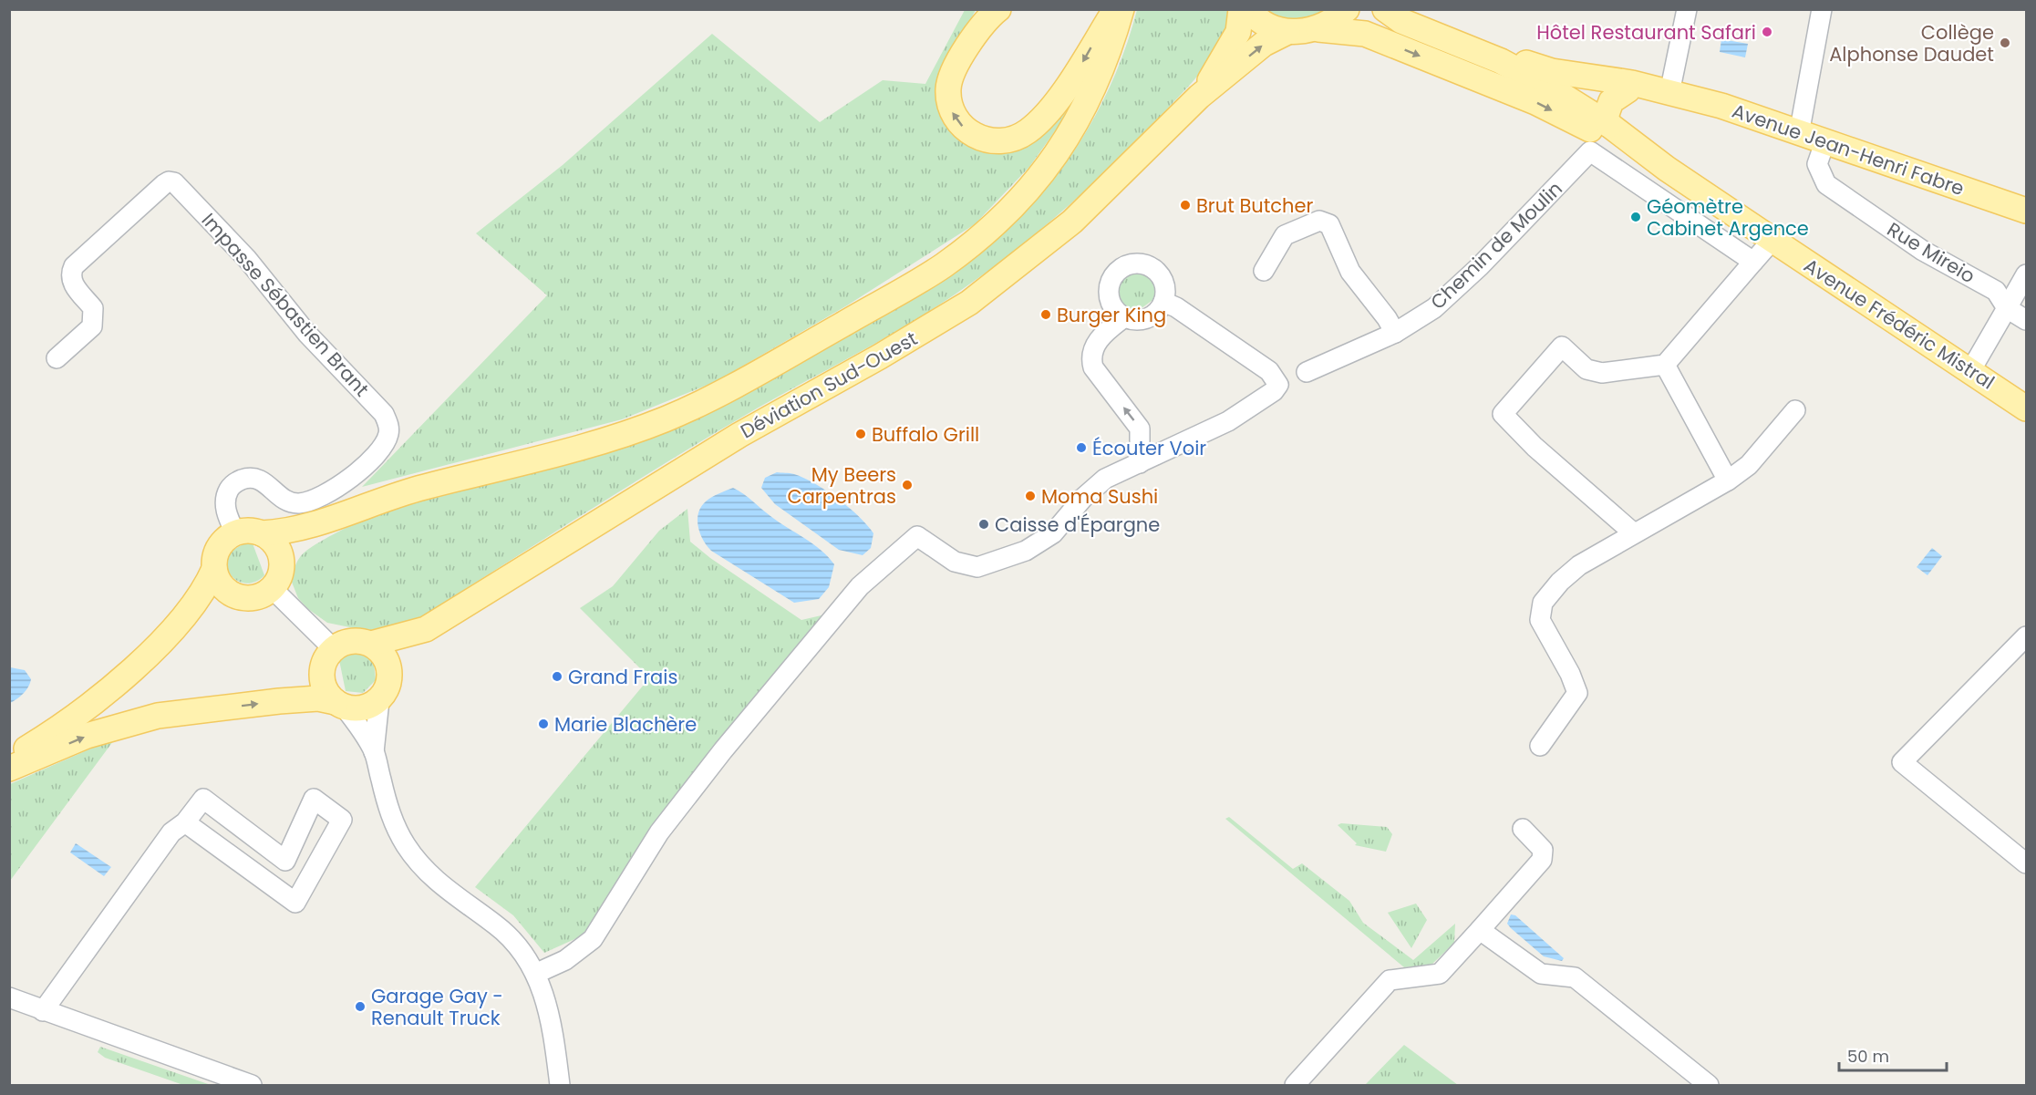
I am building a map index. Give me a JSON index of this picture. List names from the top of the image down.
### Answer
{
  "streets": {
    "main road": ["Avenue Jean-Henri Fabre", "Avenue Frédéric Mistral", "Déviation Sud-Ouest"],
    "street": ["Chemin de Moulin", "Rue Mireio", "Impasse Sébastien Brant"]
  },
  "crossings": [
    ["Avenue Jean-Henri Fabre", "Rue Mireio"]
  ],
  "places": [
    "Hôtel Restaurant Safari",
    "Collège Alphonse Daudet",
    "Brut Butcher",
    "Géomètre Cabinet Argence",
    "Burger King",
    "Buffalo Grill",
    "Écouter Voir",
    "My Beers Carpentras",
    "Moma Sushi",
    "Caisse d'Épargne",
    "Grand Frais",
    "Marie Blachère",
    "Garage Gay - Renault Truck"
  ],
  "scale_bar": "50 m"
}
